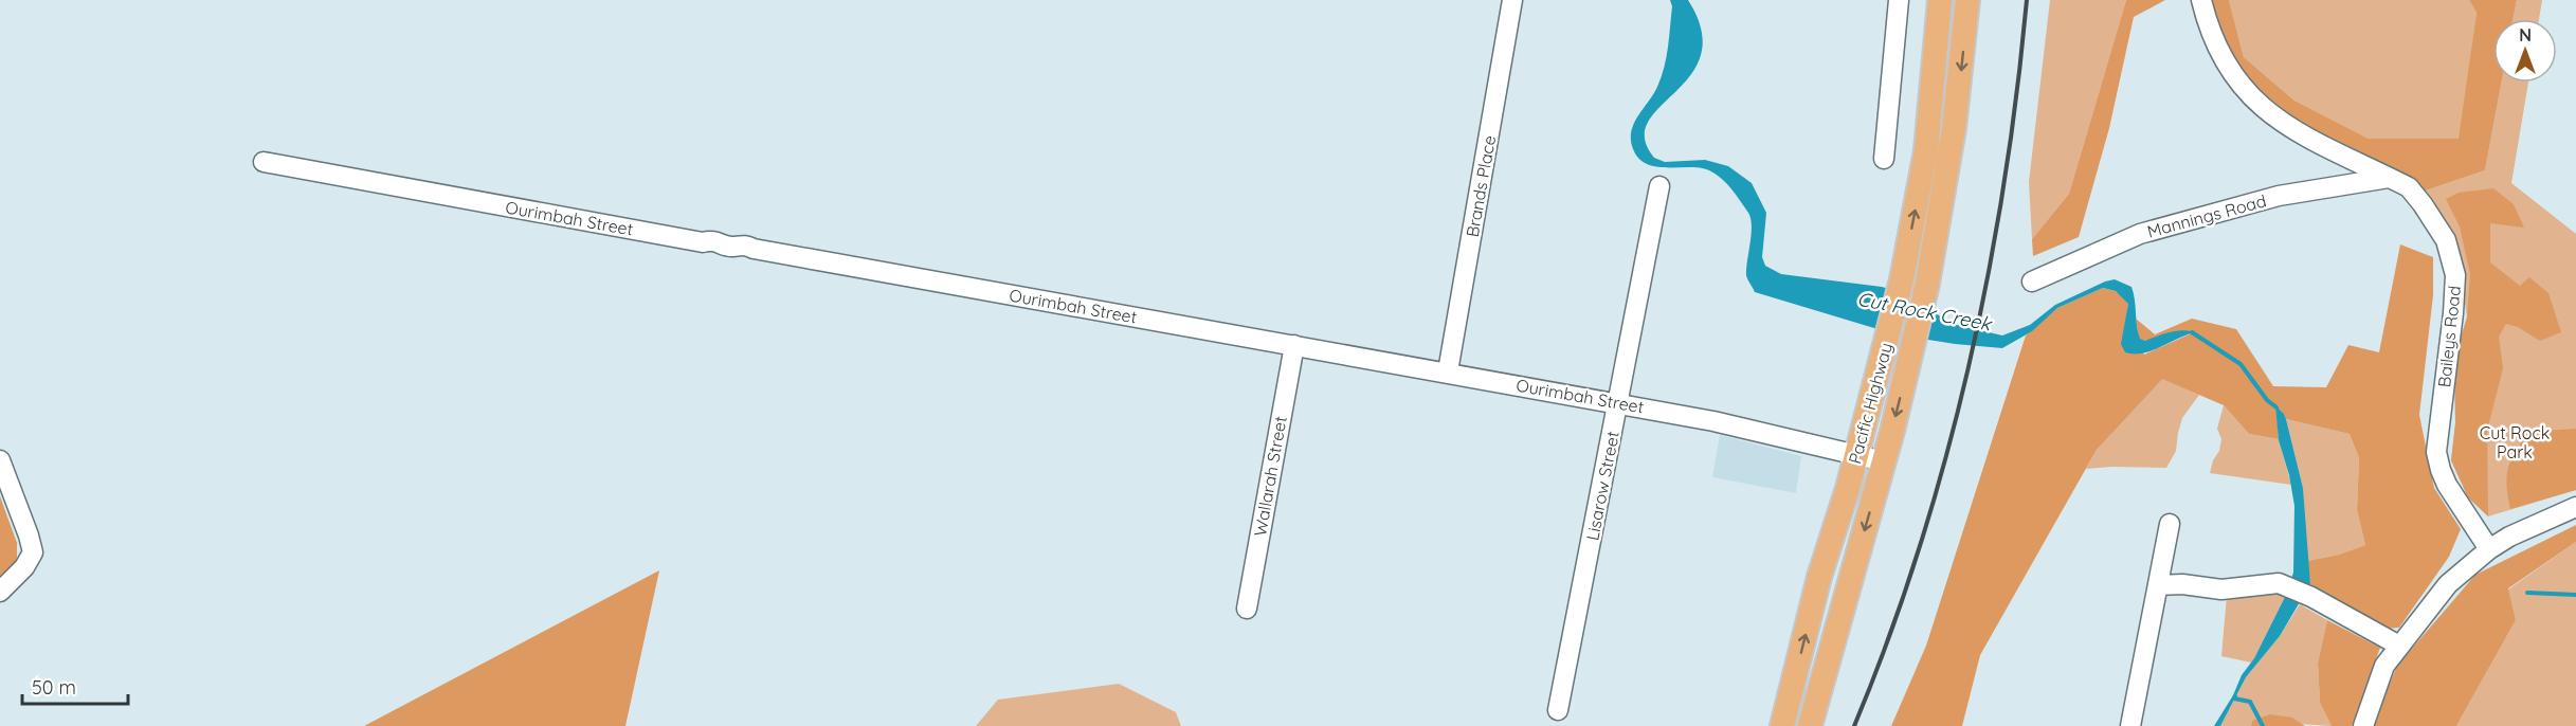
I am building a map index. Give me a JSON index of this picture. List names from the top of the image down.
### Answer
{
  "streets": {
    "main road": ["Pacific Highway"],
    "street": [
      "Brands Place",
      "Mannings Road",
      "Ourimbah Street",
      "Baileys Road",
      "Wallarah Street",
      "Lisarow Street"
    ]
  },
  "crossings": [
    ["Brands Place", "Ourimbah Street"],
    ["Mannings Road", "Baileys Road"],
    ["Ourimbah Street", "Pacific Highway"],
    ["Ourimbah Street", "Wallarah Street"],
    ["Ourimbah Street", "Lisarow Street"]
  ],
  "water": ["Cut Rock Creek"],
  "parks": ["Cut Rock Park"],
  "scale_bar": "50 m",
  "north": "top"
}
